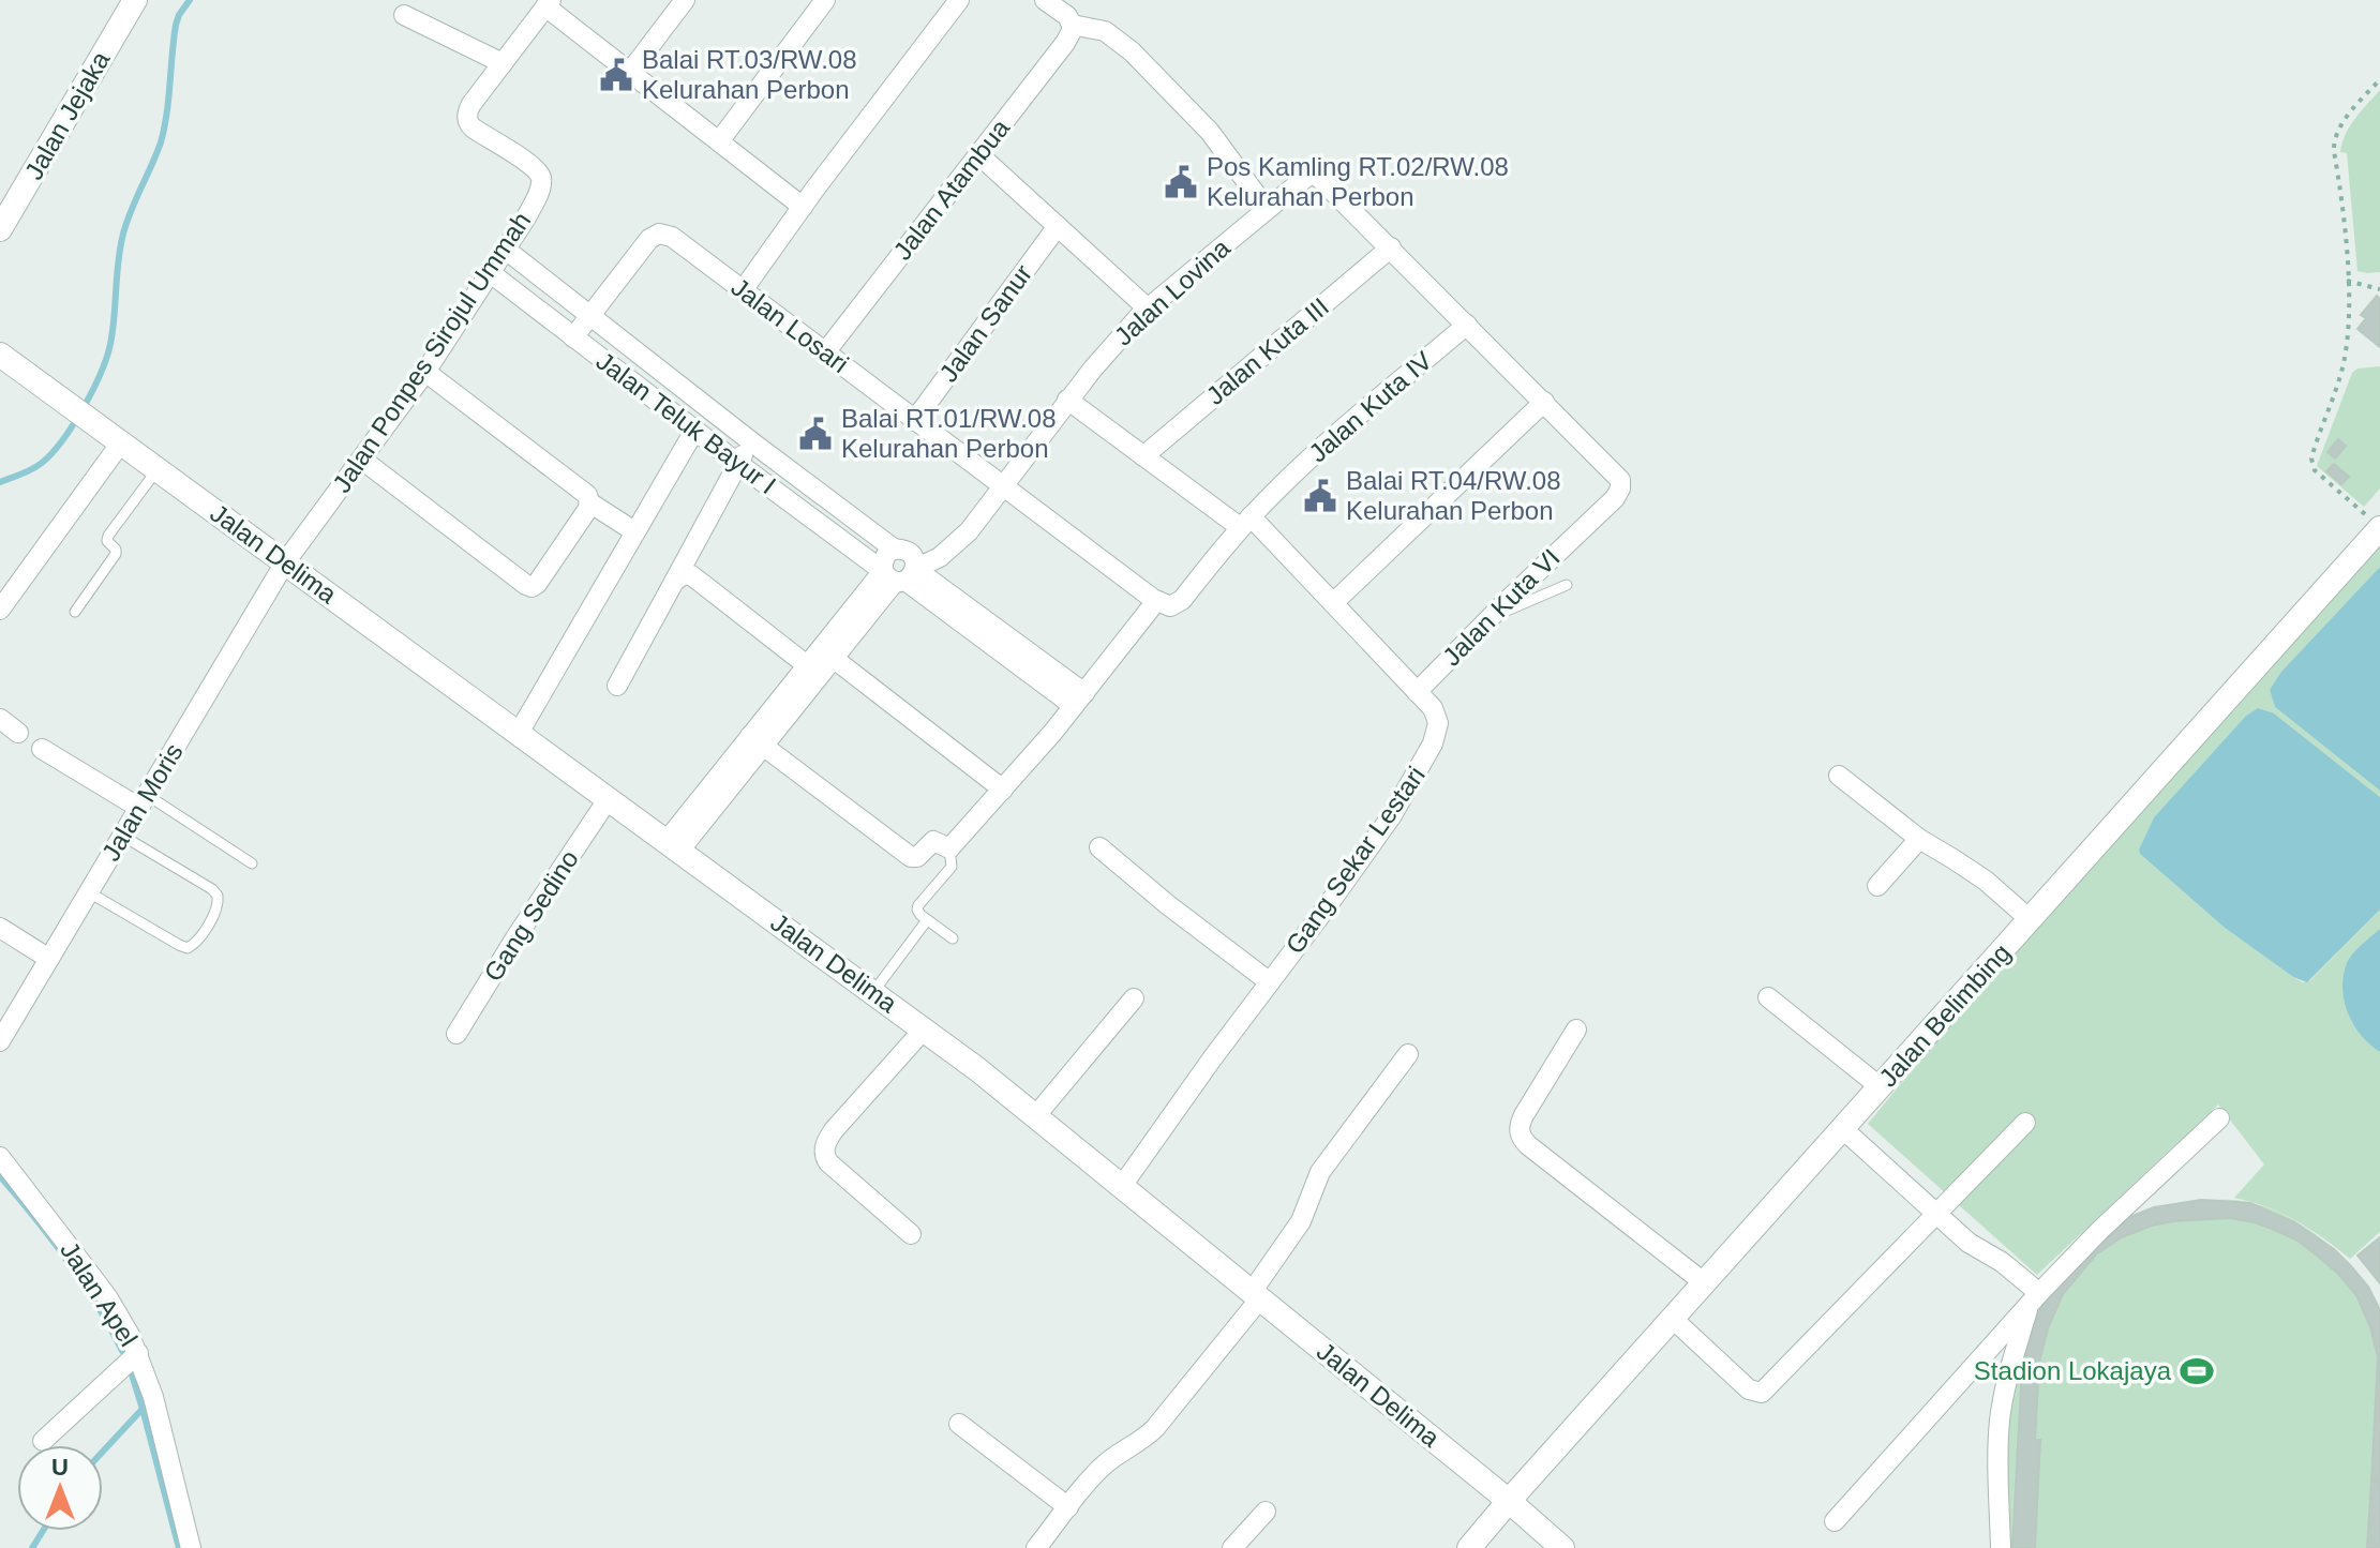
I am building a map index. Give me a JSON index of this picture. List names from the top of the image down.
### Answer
{
  "streets": {
    "street": [
      "Jalan Jejaka",
      "Jalan Atambua",
      "Jalan Lovina",
      "Jalan Sanur",
      "Jalan Losari",
      "Jalan Kuta III",
      "Jalan Ponpes Sirojul Ummah",
      "Jalan Kuta IV",
      "Jalan Teluk Bayur I",
      "Jalan Delima",
      "Jalan Kuta VI",
      "Jalan Moris",
      "Gang Sekar Lestari",
      "Gang Sedino",
      "Jalan Belimbing",
      "Jalan Apel"
    ]
  },
  "crossings": [
    ["Jalan Atambua", "Jalan Losari"],
    ["Jalan Lovina", "Jalan Losari"],
    ["Jalan Lovina", "Jalan Kuta III"],
    ["Jalan Lovina", "Jalan Teluk Bayur I"],
    ["Jalan Sanur", "Jalan Losari"],
    ["Jalan Losari", "Jalan Kuta IV"],
    ["Jalan Losari", "Jalan Teluk Bayur I"],
    ["Jalan Ponpes Sirojul Ummah", "Jalan Teluk Bayur I"],
    ["Jalan Ponpes Sirojul Ummah", "Jalan Delima"],
    ["Jalan Ponpes Sirojul Ummah", "Jalan Moris"],
    ["Jalan Delima", "Jalan Moris"],
    ["Jalan Delima", "Gang Sekar Lestari"],
    ["Jalan Delima", "Gang Sedino"],
    ["Jalan Delima", "Jalan Belimbing"],
    ["Jalan Kuta VI", "Gang Sekar Lestari"]
  ],
  "places": {
    "public building": [
      "Balai RT.03/RW.08 Kelurahan Perbon",
      "Pos Kamling RT.02/RW.08 Kelurahan Perbon",
      "Balai RT.01/RW.08 Kelurahan Perbon",
      "Balai RT.04/RW.08 Kelurahan Perbon"
    ],
    "sports": ["Stadion Lokajaya"]
  },
  "north": "top"
}
